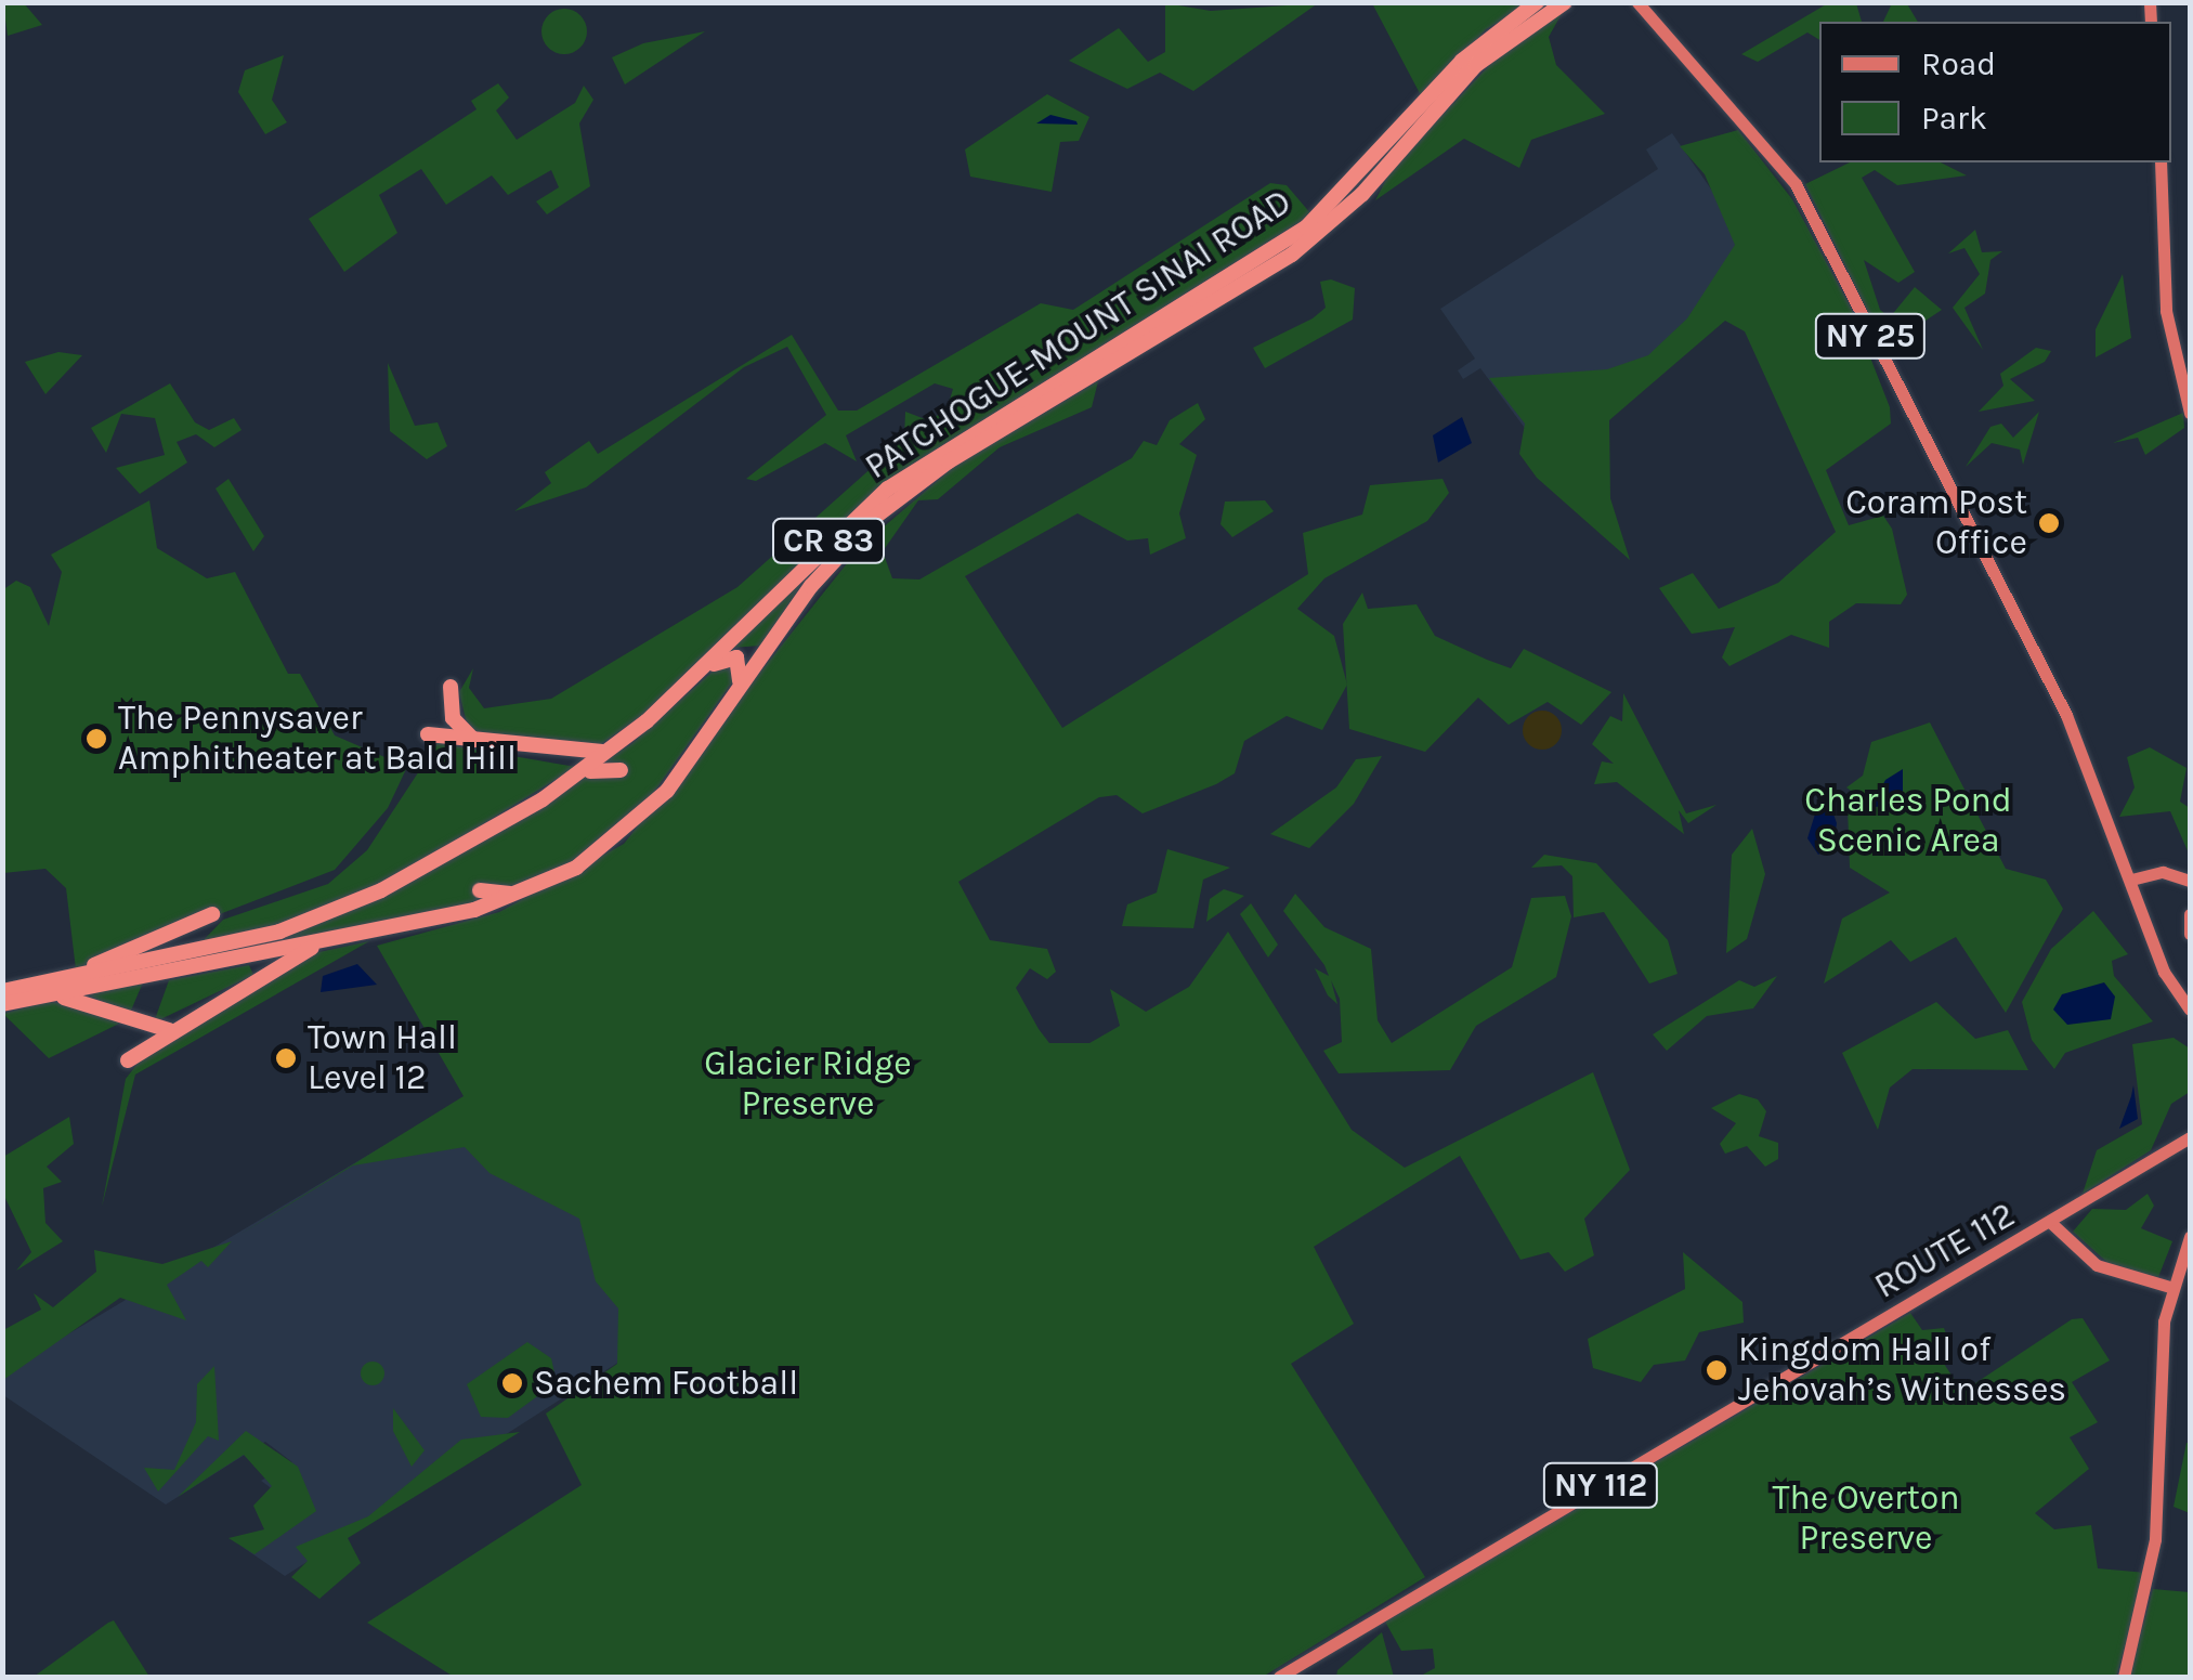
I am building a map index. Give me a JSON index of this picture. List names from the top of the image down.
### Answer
{
  "streets": {
    "highway": ["PATCHOGUE-MOUNT SINAI ROAD", "CR 83"],
    "main road": ["NY 25", "ROUTE 112", "NY 112"]
  },
  "parks": ["Charles Pond Scenic Area", "Glacier Ridge Preserve", "The Overton Preserve"],
  "places": [
    "Coram Post Office",
    "The Pennysaver Amphitheater at Bald Hill",
    "Town Hall Level 12",
    "Kingdom Hall of Jehovah’s Witnesses",
    "Sachem Football"
  ],
  "legend": ["Road", "Park"]
}
